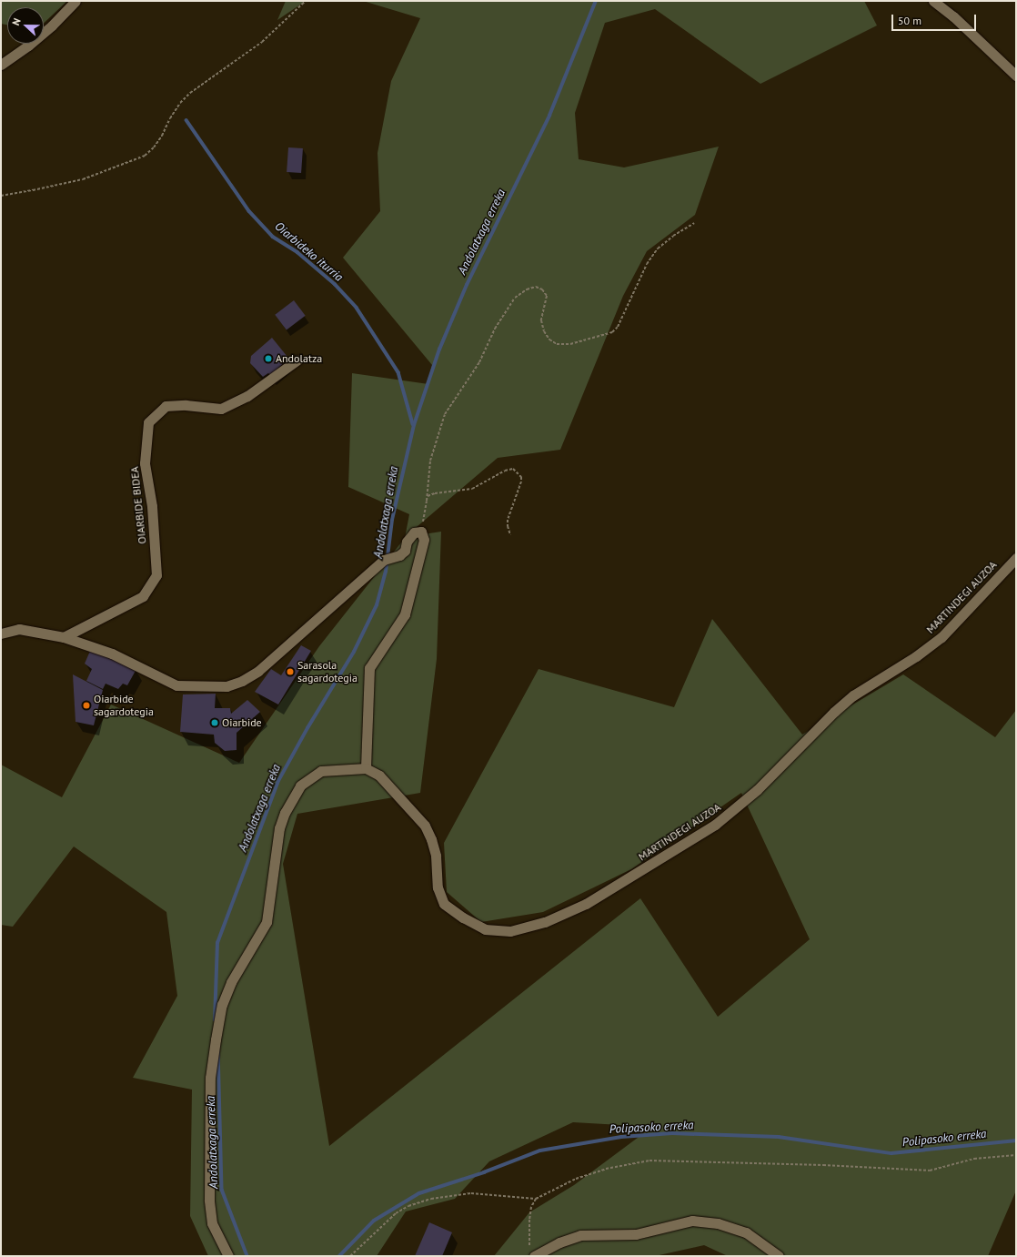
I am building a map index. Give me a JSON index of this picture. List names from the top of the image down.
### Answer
{
  "streets": {
    "street": ["OIARBIDE BIDEA", "MARTINDEGI AUZOA"]
  },
  "water": ["Andolatxaga erreka", "Oiarbideko iturria", "Polipasoko erreka"],
  "places": [
    "Andolatza",
    "Sarasola sagardotegia",
    "Oiarbide sagardotegia",
    "Oiarbide"
  ],
  "scale_bar": "50 m",
  "north": "left"
}
